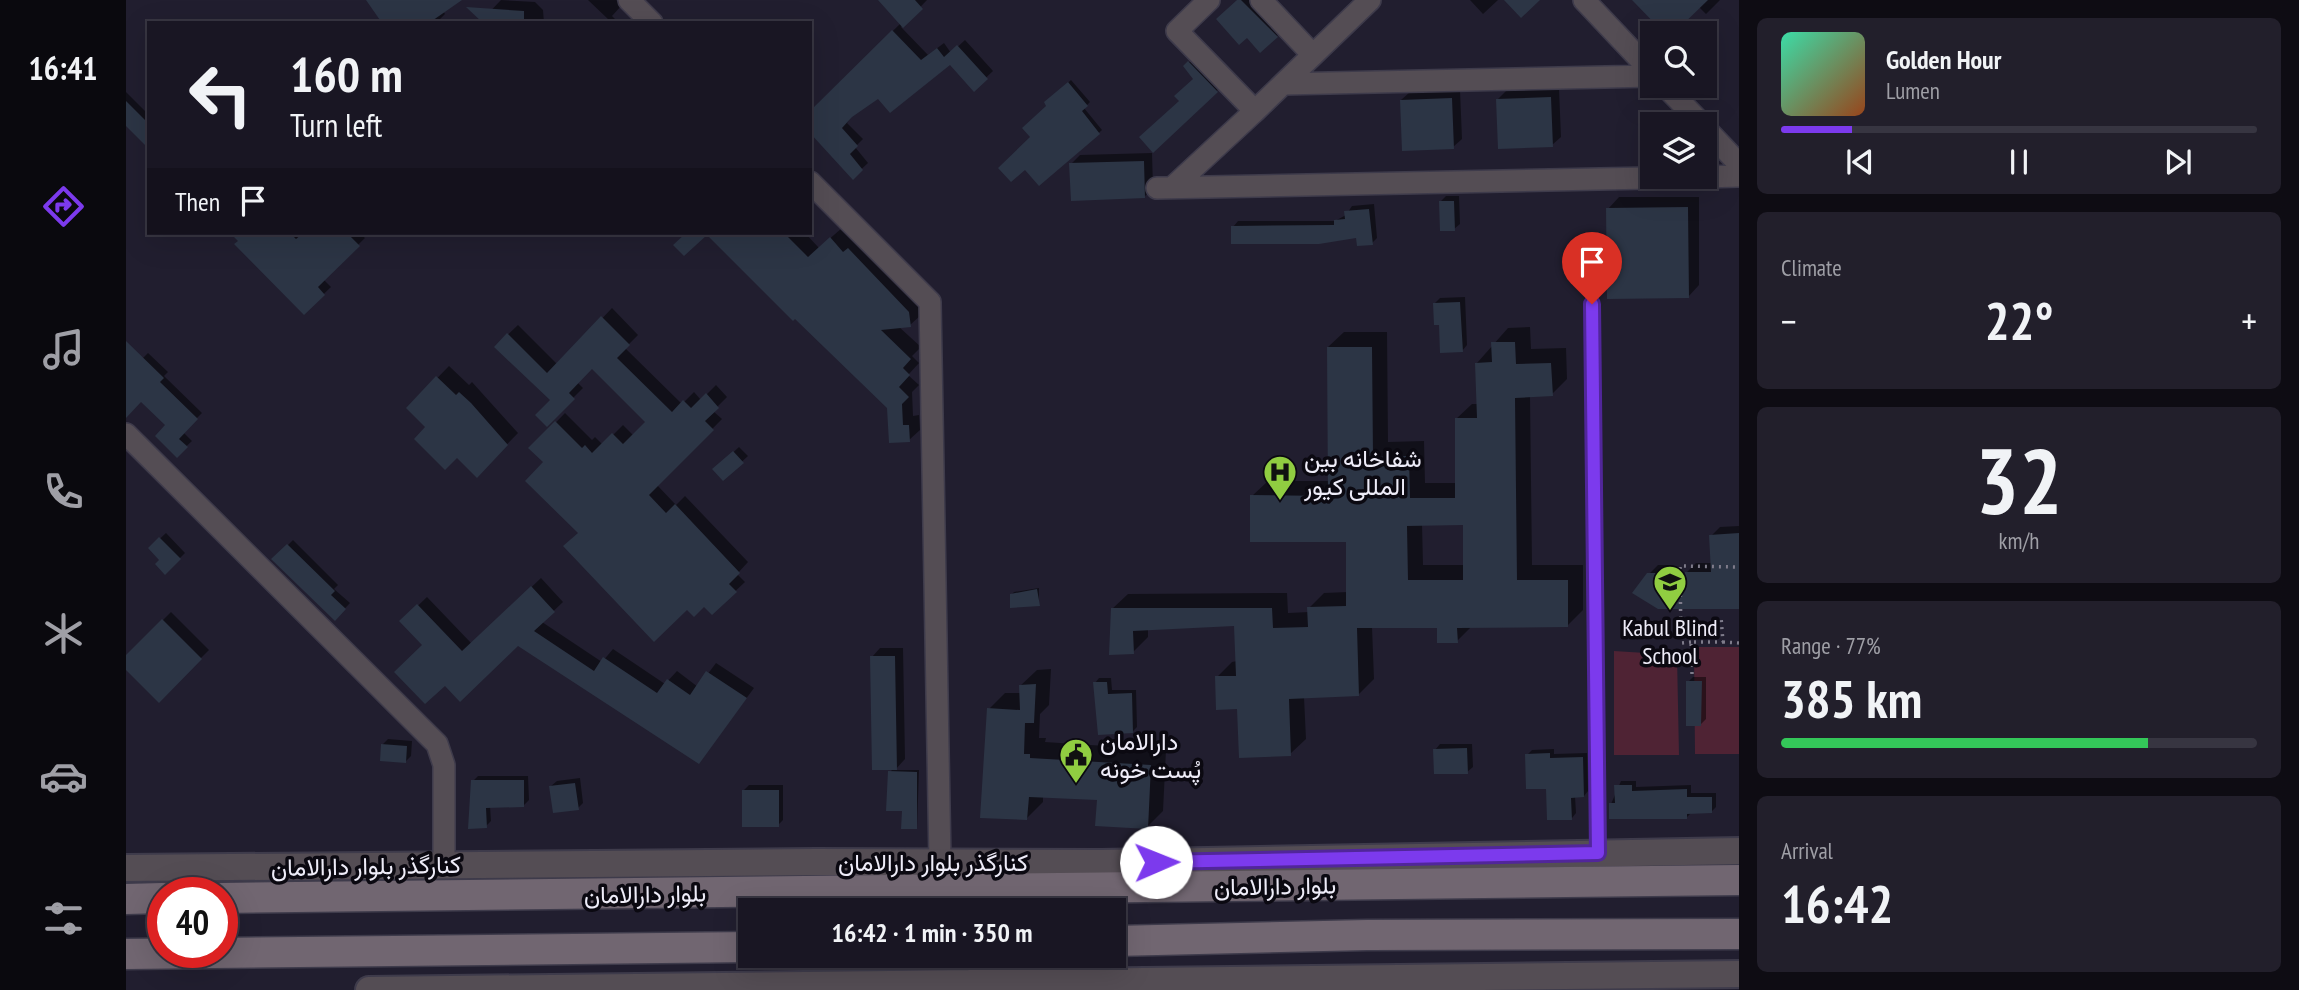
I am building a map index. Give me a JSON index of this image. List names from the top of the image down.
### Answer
{
  "streets": {
    "main road": ["بلوار دارالامان"],
    "street": ["کنارگذر بلوار دارالامان"]
  },
  "crossings": [
    ["کنارگذر بلوار دارالامان", "بلوار دارالامان"]
  ],
  "places": {
    "hospital": ["شفاخانه بین المللی کیور"],
    "school or university": ["Kabul Blind School"],
    "public building": ["دارالامان پُست خونه"]
  },
  "page": {
    "tabs": "16:41",
    "turn": ["160 m", "Turn left"],
    "song": ["Golden Hour", "Lumen"],
    "then": "Then",
    "tile": [
      "Climate",
      ["32", "km/h"],
      ["Range · 77%", "385 km"],
      ["Arrival", "16:42"]
    ],
    "heat": ["−", "22°", "+"],
    "limit": "40",
    "trip": "16:42 · 1 min · 350 m"
  }
}
